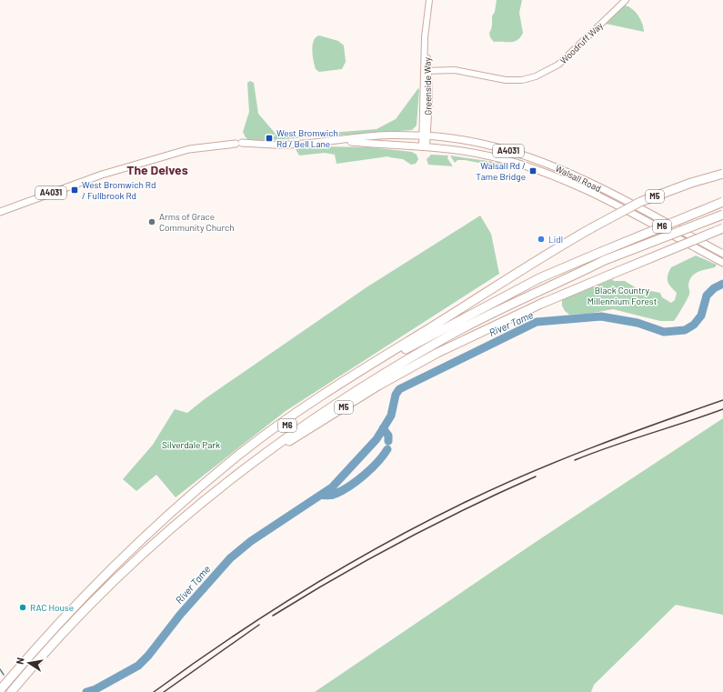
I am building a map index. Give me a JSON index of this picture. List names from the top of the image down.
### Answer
{
  "streets": {
    "highway": ["M5", "M6"],
    "main road": ["A4031", "Walsall Road"],
    "street": ["Woodruff Way", "Greenside Way"]
  },
  "crossings": [
    ["Woodruff Way", "Greenside Way"],
    ["Greenside Way", "A4031"],
    ["Greenside Way", "Walsall Road"],
    ["A4031", "Walsall Road"],
    ["M5", "M6"]
  ],
  "districts": ["The Delves"],
  "water": ["River Tame"],
  "parks": ["Black Country Millennium Forest", "Silverdale Park"],
  "places": {
    "transit": ["West Bromwich Rd / Bell Lane", "Walsall Rd / Tame Bridge", "West Bromwich Rd / Fullbrook Rd"],
    "other": ["Arms of Grace Community Church", "Lidl", "RAC House"]
  },
  "north": "left"
}
